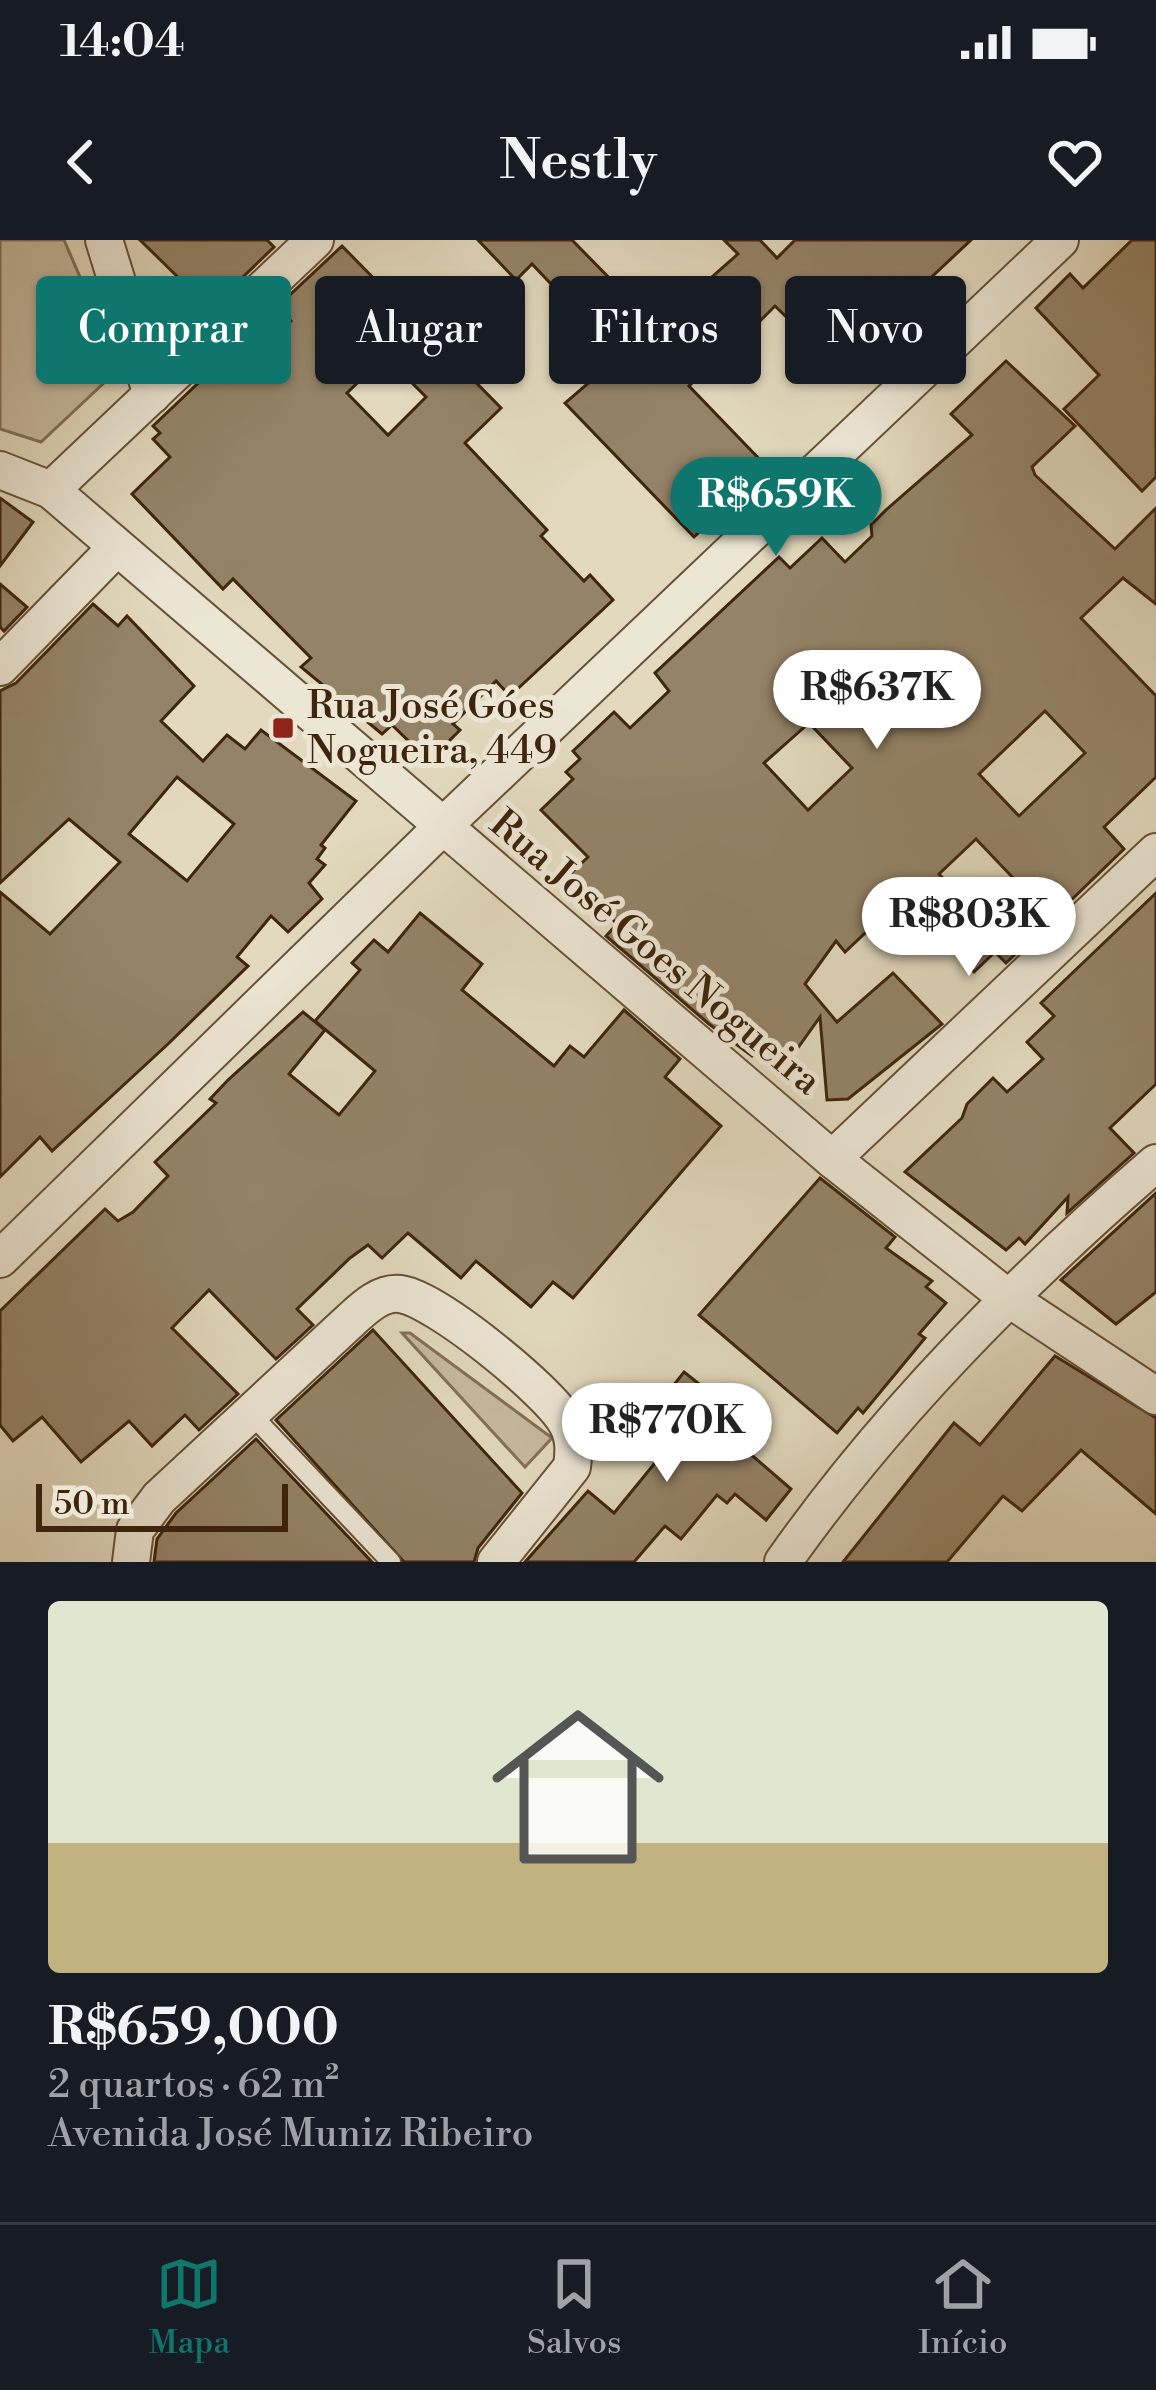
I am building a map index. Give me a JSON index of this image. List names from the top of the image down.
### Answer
{
  "streets": {
    "street": ["Rua José Goes Nogueira"]
  },
  "places": {
    "transit": ["Rua José Góes Nogueira, 449"]
  },
  "scale_bar": "50 m",
  "page": {
    "status": "14:04",
    "header": "Nestly",
    "chip": [
      "Comprar",
      "Alugar",
      "Filtros",
      "Novo"
    ],
    "price": [
      "R$659K",
      "R$637K",
      "R$803K",
      "R$770K"
    ],
    "scale": "50 m",
    "list": [
      {
        "name": "R$659,000",
        "note": "2 quartos · 62 m² · Avenida José Muniz Ribeiro"
      }
    ],
    "tabs": ["Mapa", "Salvos", "Início"]
  }
}
